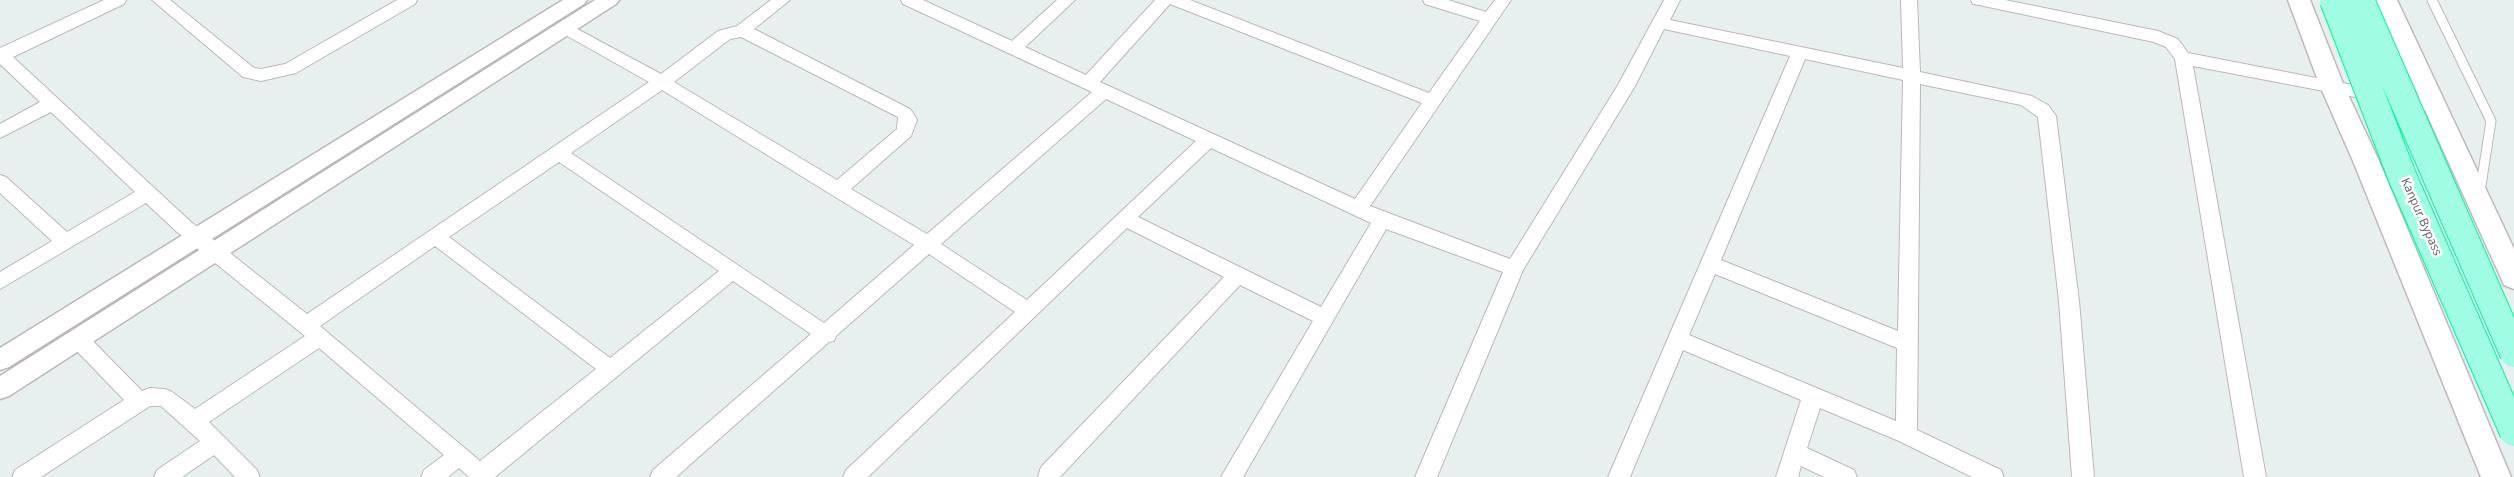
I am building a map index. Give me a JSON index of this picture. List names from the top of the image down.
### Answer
{
  "streets": {
    "highway": ["Kanpur Bypass"]
  }
}
